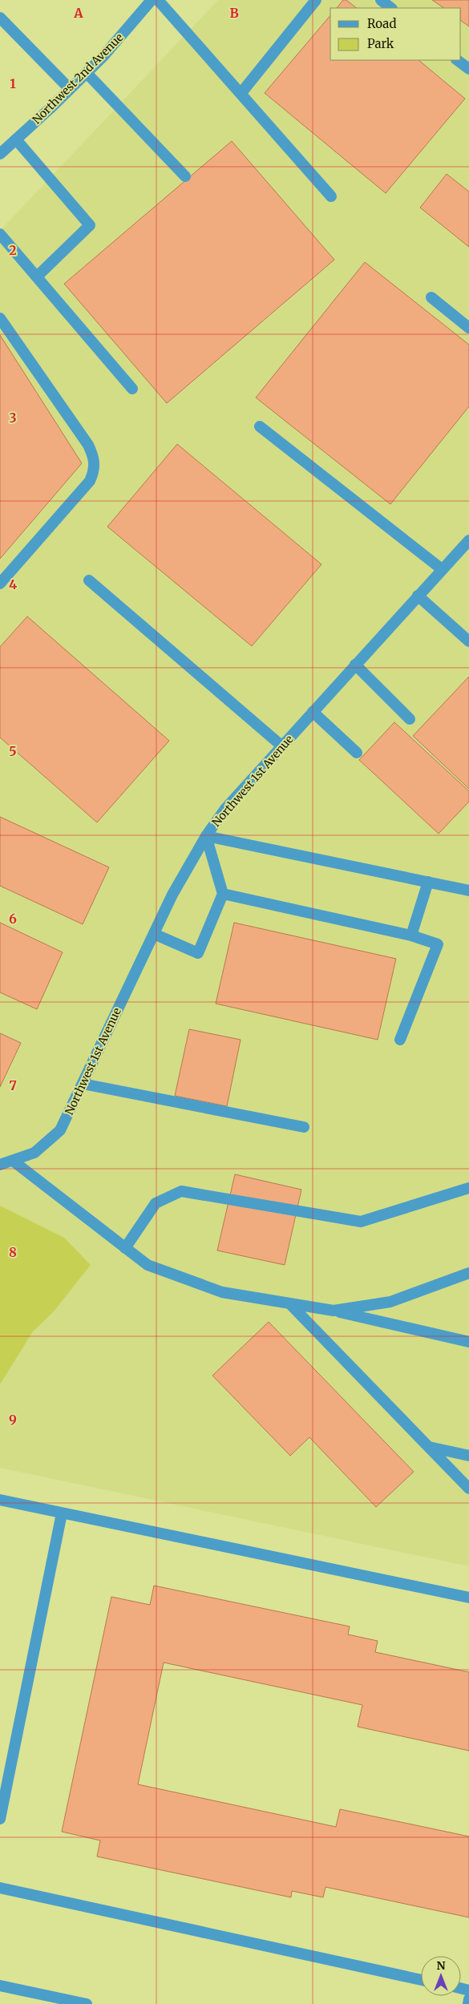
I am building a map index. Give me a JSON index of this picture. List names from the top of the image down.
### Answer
{
  "streets": {
    "street": ["Northwest 2nd Avenue", "Northwest 1st Avenue"]
  },
  "legend": ["Road", "Park"],
  "north": "top",
  "grid": {
    "columns": ["A", "B"],
    "rows": [
      "1",
      "2",
      "3",
      "4",
      "5",
      "6",
      "7",
      "8",
      "9"
    ]
  }
}
